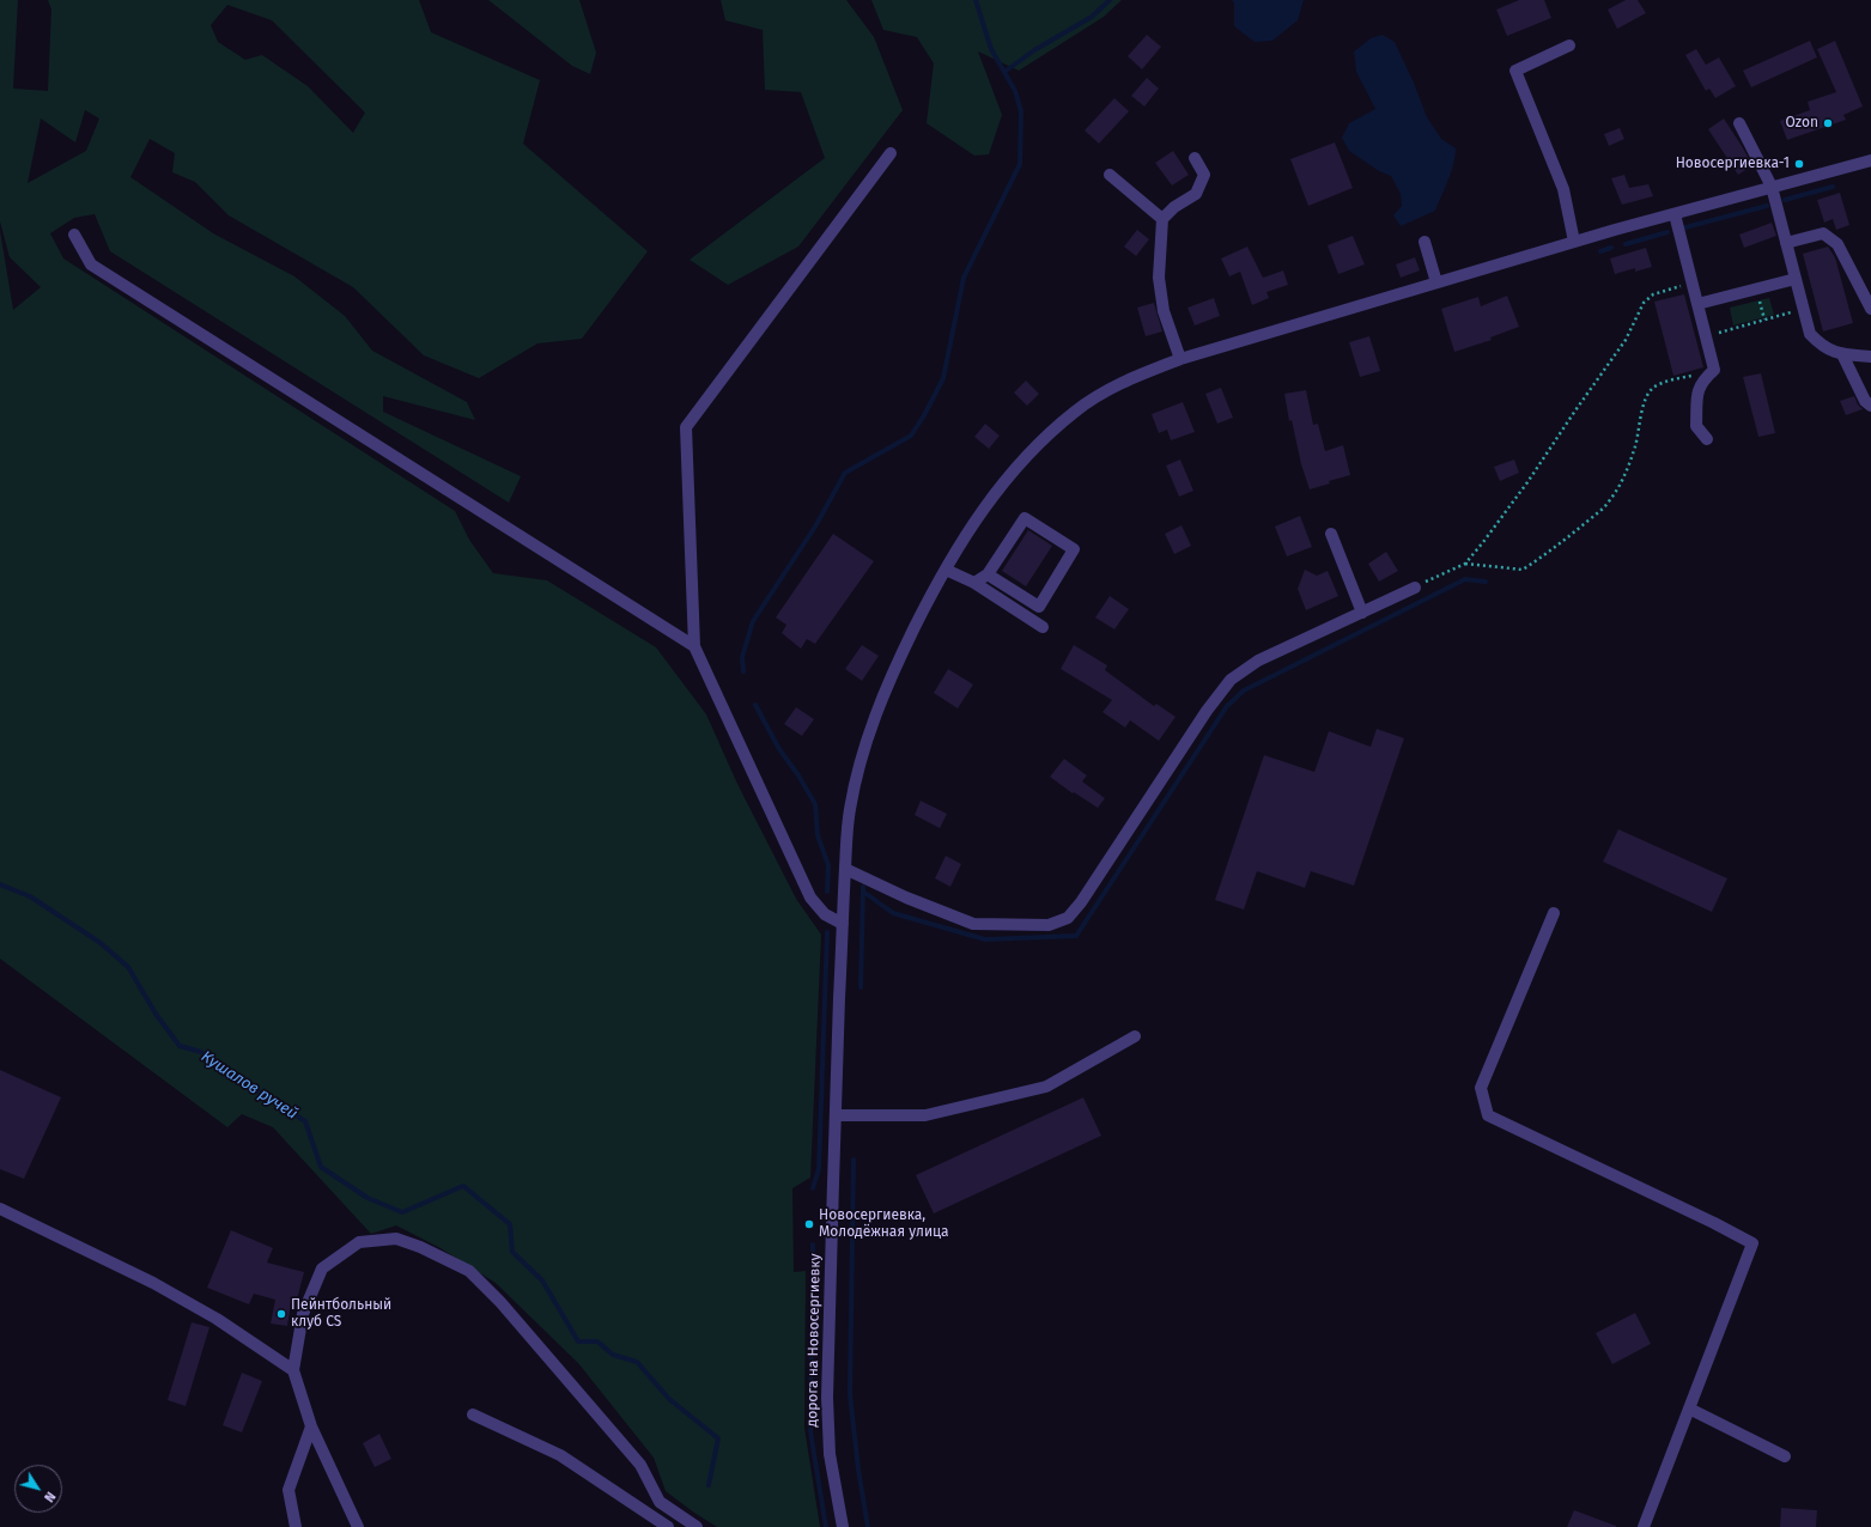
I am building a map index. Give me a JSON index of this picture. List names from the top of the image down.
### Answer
{
  "streets": {
    "street": ["дорога на Новосергиевку"]
  },
  "water": ["Кушалов ручей"],
  "places": [
    "Ozon",
    "Новосергиевка-1",
    "Новосергиевка, Молодёжная улица",
    "Пейнтбольный клуб CS"
  ],
  "north": "bottom right"
}
